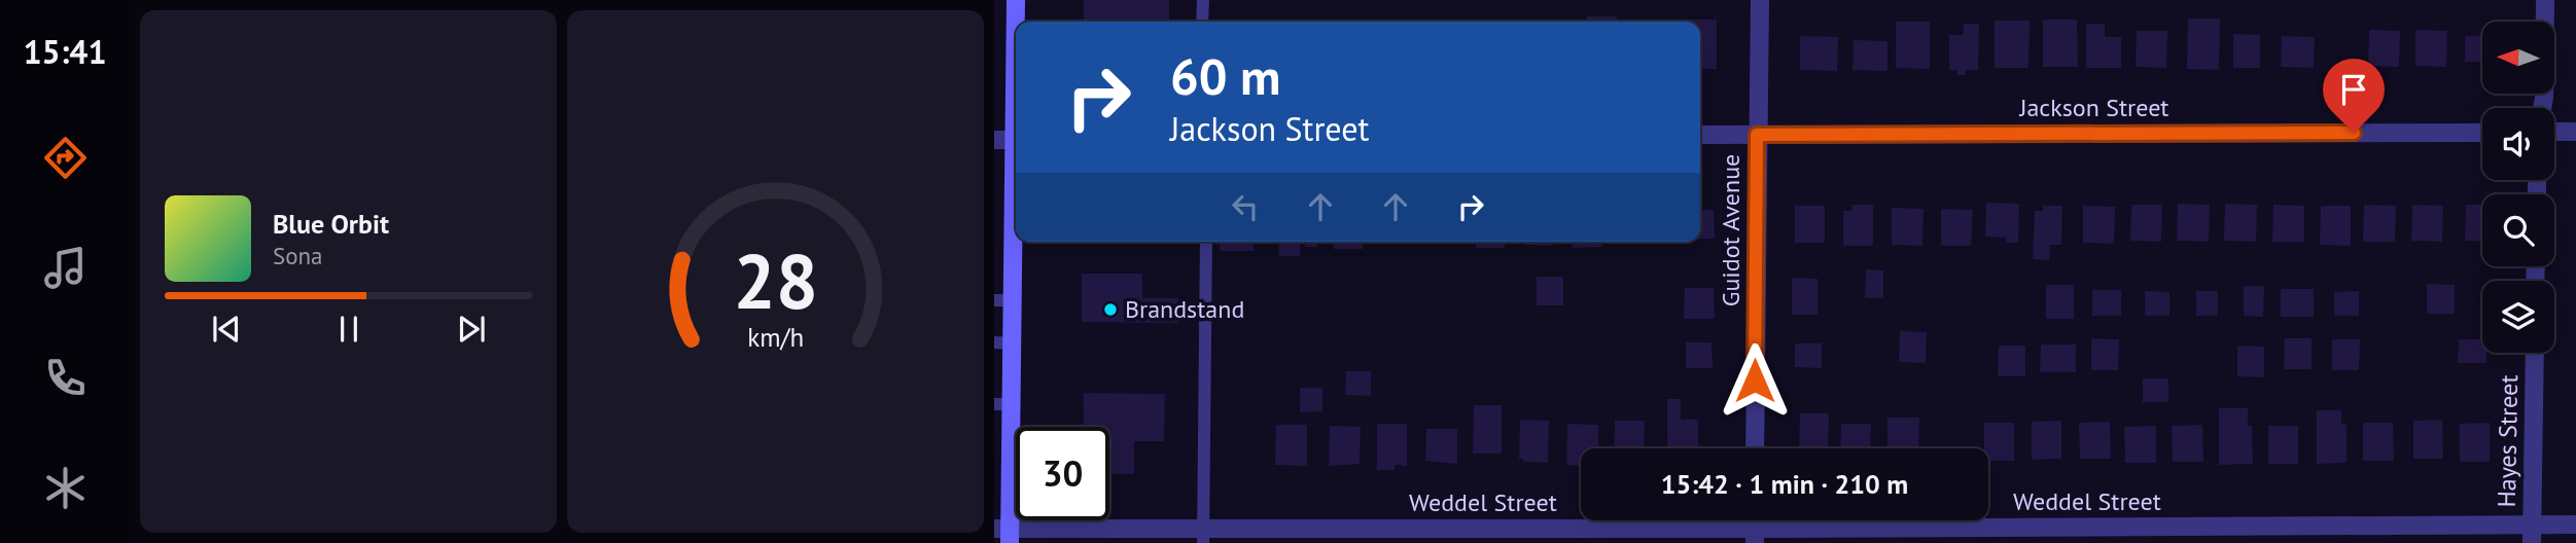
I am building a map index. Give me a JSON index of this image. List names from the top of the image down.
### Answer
{
  "streets": {
    "street": [
      "Jackson Street",
      "Guidot Avenue",
      "Hayes Street",
      "Weddel Street"
    ]
  },
  "crossings": [
    ["Jackson Street", "Guidot Avenue"],
    ["Hayes Street", "Weddel Street"]
  ],
  "places": ["Brandstand"],
  "north": "left",
  "page": {
    "tabs": "15:41",
    "turn": ["60 m", "Jackson Street"],
    "song": ["Blue Orbit", "Sona"],
    "limit": "30",
    "trip": "15:42 · 1 min · 210 m",
    "gauge": ["28", "km/h"]
  }
}
